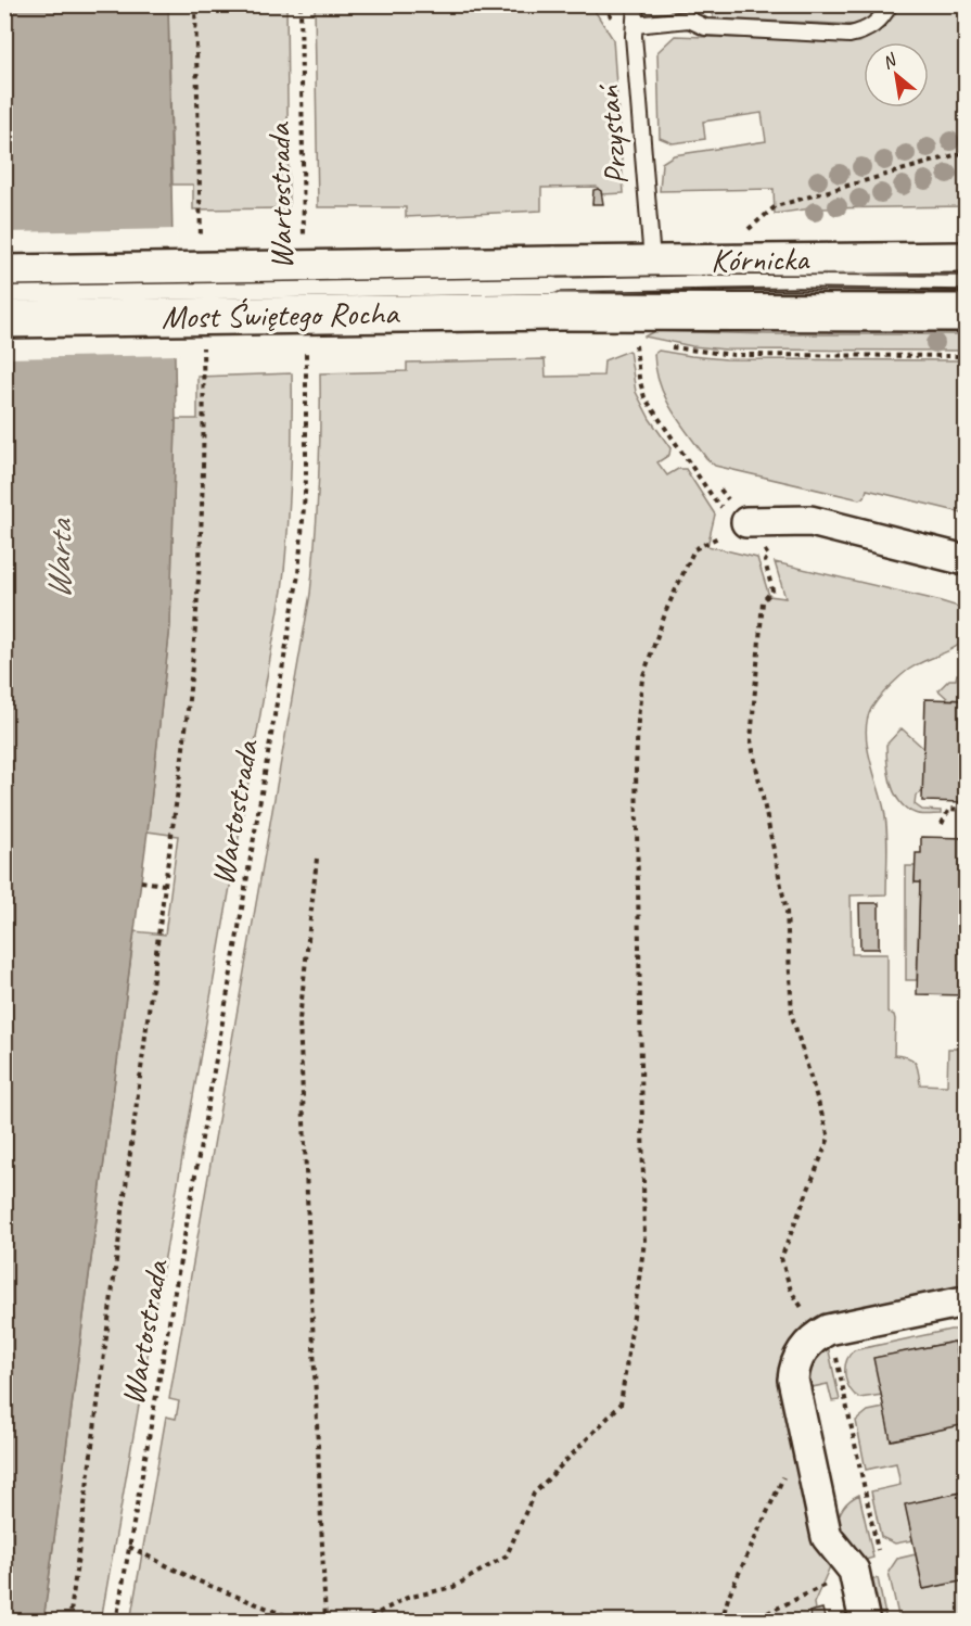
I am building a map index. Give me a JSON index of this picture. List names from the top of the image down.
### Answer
{
  "streets": {
    "street": ["Kórnicka", "Most Świętego Rocha"],
    "lane": ["Przystań"],
    "path": ["Wartostrada"]
  },
  "crossings": [
    ["Przystań", "Kórnicka"],
    ["Kórnicka", "Most Świętego Rocha"]
  ],
  "water": ["Warta"],
  "north": "top left"
}
